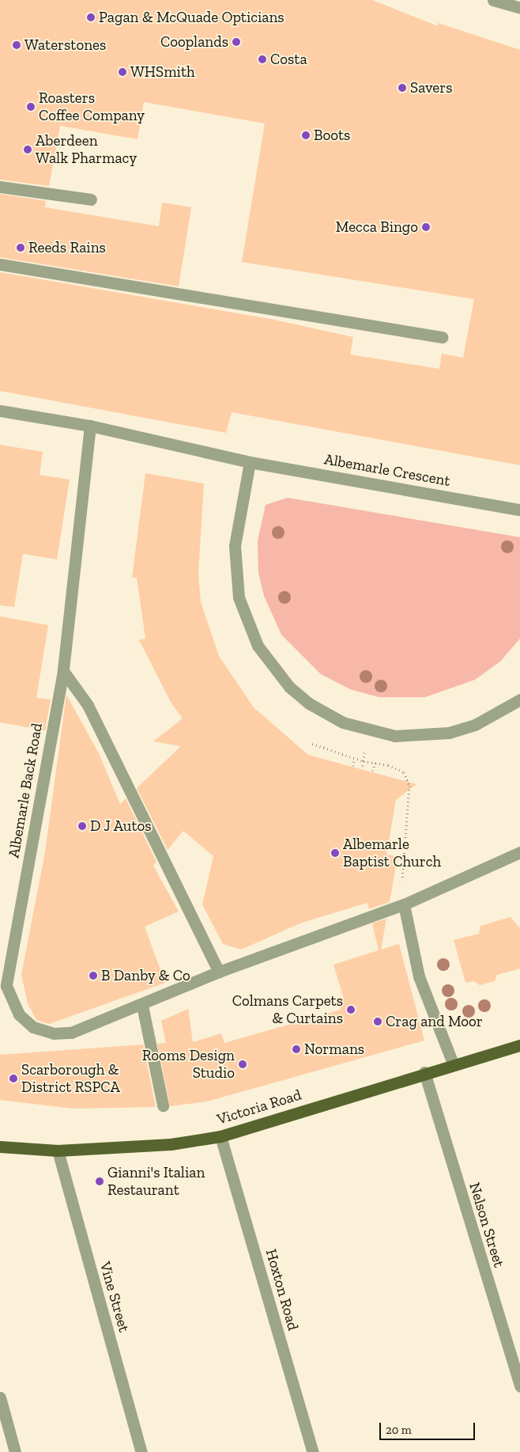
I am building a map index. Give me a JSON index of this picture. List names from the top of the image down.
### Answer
{
  "streets": {
    "main road": ["Victoria Road"],
    "street": [
      "Albemarle Crescent",
      "Albemarle Back Road",
      "Nelson Street",
      "Hoxton Road",
      "Vine Street"
    ]
  },
  "crossings": [
    ["Albemarle Crescent", "Albemarle Back Road"],
    ["Victoria Road", "Nelson Street"],
    ["Victoria Road", "Hoxton Road"],
    ["Victoria Road", "Vine Street"]
  ],
  "places": [
    "Pagan & McQuade Opticians",
    "Cooplands",
    "Waterstones",
    "Costa",
    "WHSmith",
    "Savers",
    "Roasters Coffee Company",
    "Boots",
    "Aberdeen Walk Pharmacy",
    "Mecca Bingo",
    "Reeds Rains",
    "D J Autos",
    "Albemarle Baptist Church",
    "B Danby & Co",
    "Colmans Carpets & Curtains",
    "Crag and Moor",
    "Normans",
    "Rooms Design Studio",
    "Scarborough & District RSPCA",
    "Gianni's Italian Restaurant"
  ],
  "scale_bar": "20 m"
}
